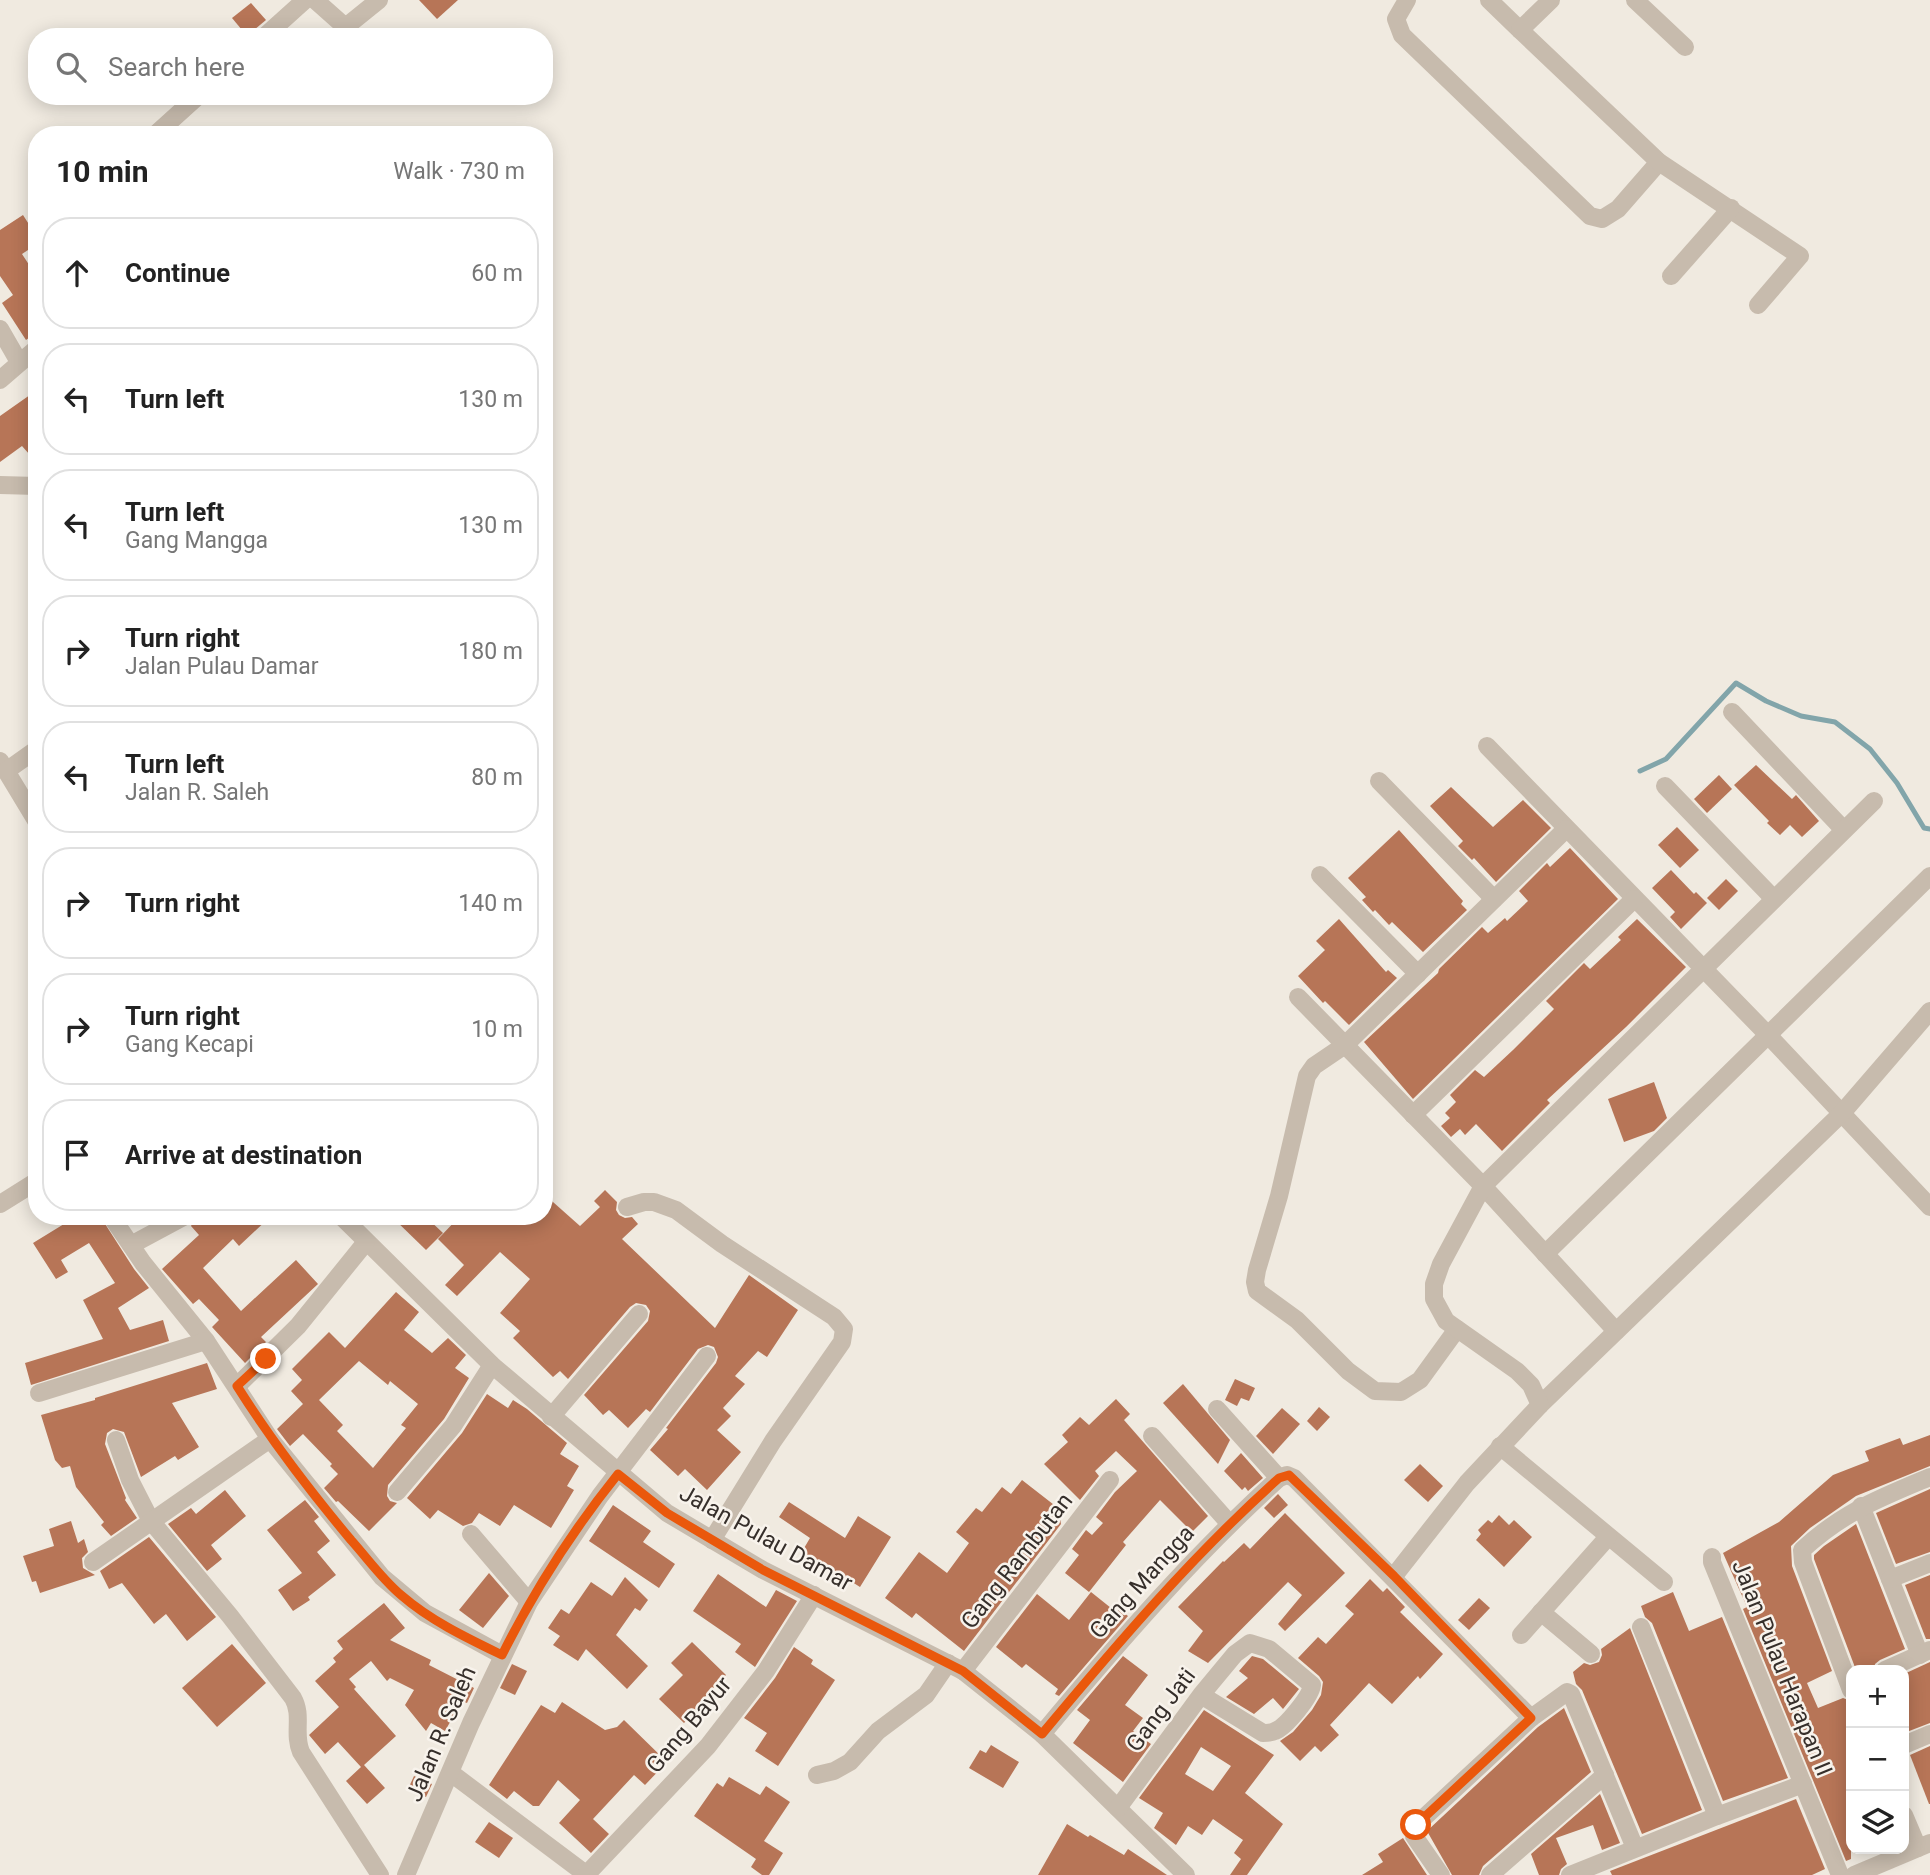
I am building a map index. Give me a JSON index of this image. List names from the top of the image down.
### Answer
{
  "streets": {
    "street": [
      "Jalan Pulau Damar",
      "Gang Rambutan",
      "Gang Mangga",
      "Jalan Pulau Harapan II",
      "Gang Jati",
      "Gang Bayur",
      "Jalan R. Saleh"
    ]
  },
  "crossings": [
    ["Jalan Pulau Damar", "Gang Rambutan"],
    ["Jalan Pulau Damar", "Gang Mangga"],
    ["Jalan Pulau Damar", "Gang Jati"],
    ["Jalan Pulau Damar", "Gang Bayur"],
    ["Jalan Pulau Damar", "Jalan R. Saleh"]
  ],
  "page": {
    "search": "Search here",
    "heading": ["10 min", "Walk · 730 m"],
    "list": [
      ["Continue", "60 m"],
      ["Turn left", "130 m"],
      ["Turn left", "Gang Mangga", "130 m"],
      ["Turn right", "Jalan Pulau Damar", "180 m"],
      ["Turn left", "Jalan R. Saleh", "80 m"],
      ["Turn right", "140 m"],
      ["Turn right", "Gang Kecapi", "10 m"],
      "Arrive at destination"
    ],
    "map_buttons": ["+", "−"]
  }
}
